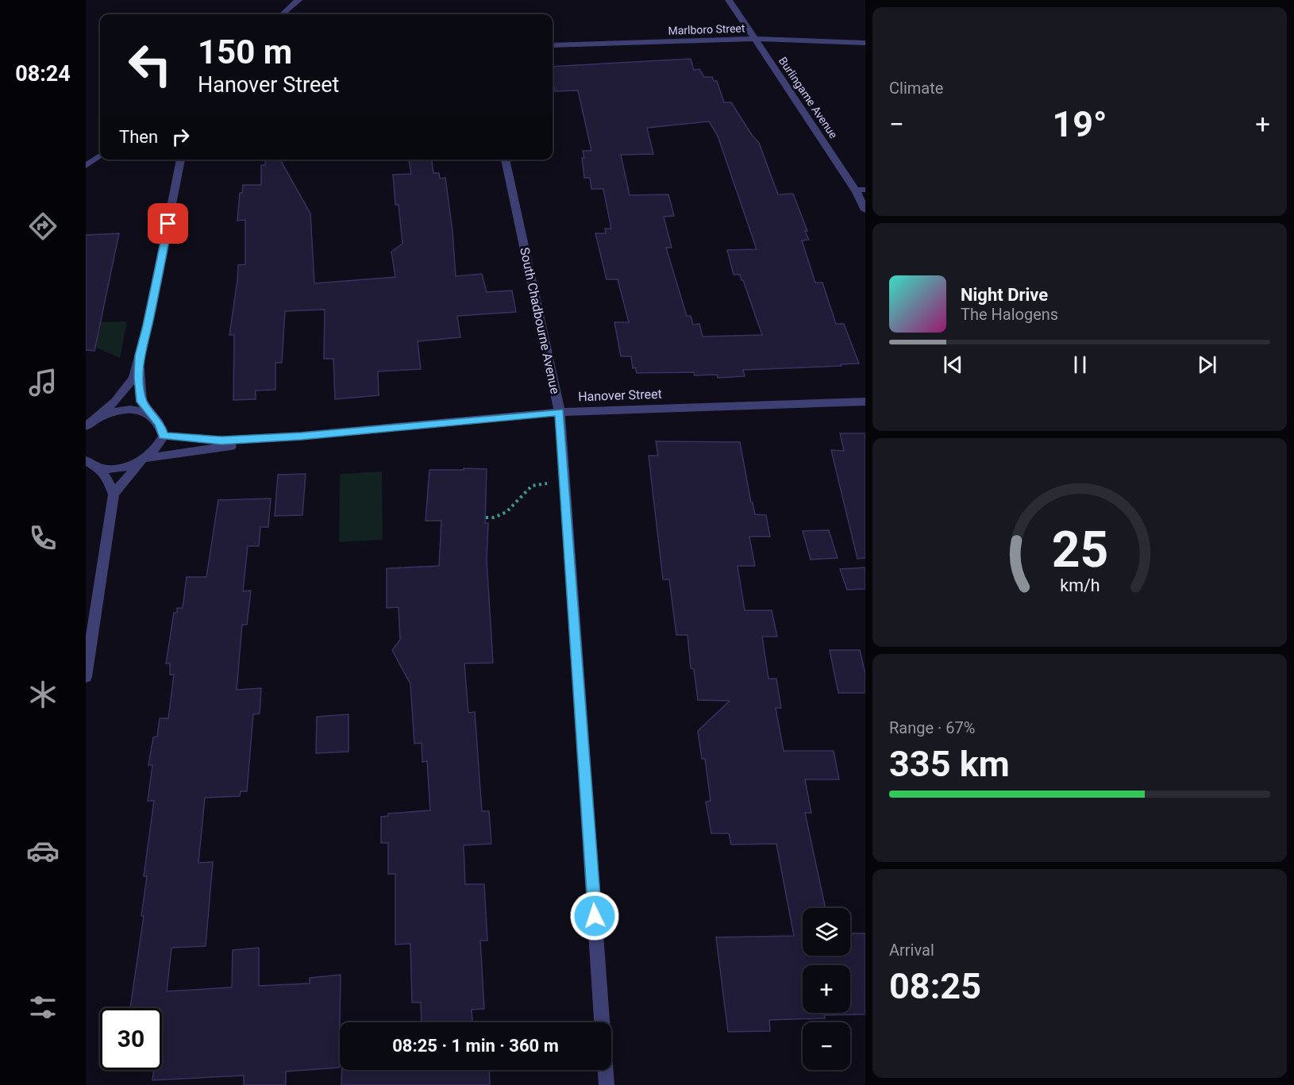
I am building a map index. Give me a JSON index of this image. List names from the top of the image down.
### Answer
{
  "streets": {
    "street": [
      "Marlboro Street",
      "Burlingame Avenue",
      "South Chadbourne Avenue",
      "Hanover Street"
    ]
  },
  "crossings": [
    ["Marlboro Street", "Burlingame Avenue"],
    ["South Chadbourne Avenue", "Hanover Street"]
  ],
  "page": {
    "tabs": "08:24",
    "tile": [
      "Climate",
      ["Range · 67%", "335 km"],
      ["Arrival", "08:25"]
    ],
    "turn": ["150 m", "Hanover Street"],
    "heat": ["−", "19°", "+"],
    "then": "Then",
    "song": ["Night Drive", "The Halogens"],
    "map_buttons": ["+", "−"],
    "limit": "30",
    "trip": "08:25 · 1 min · 360 m",
    "gauge": ["25", "km/h"]
  }
}
